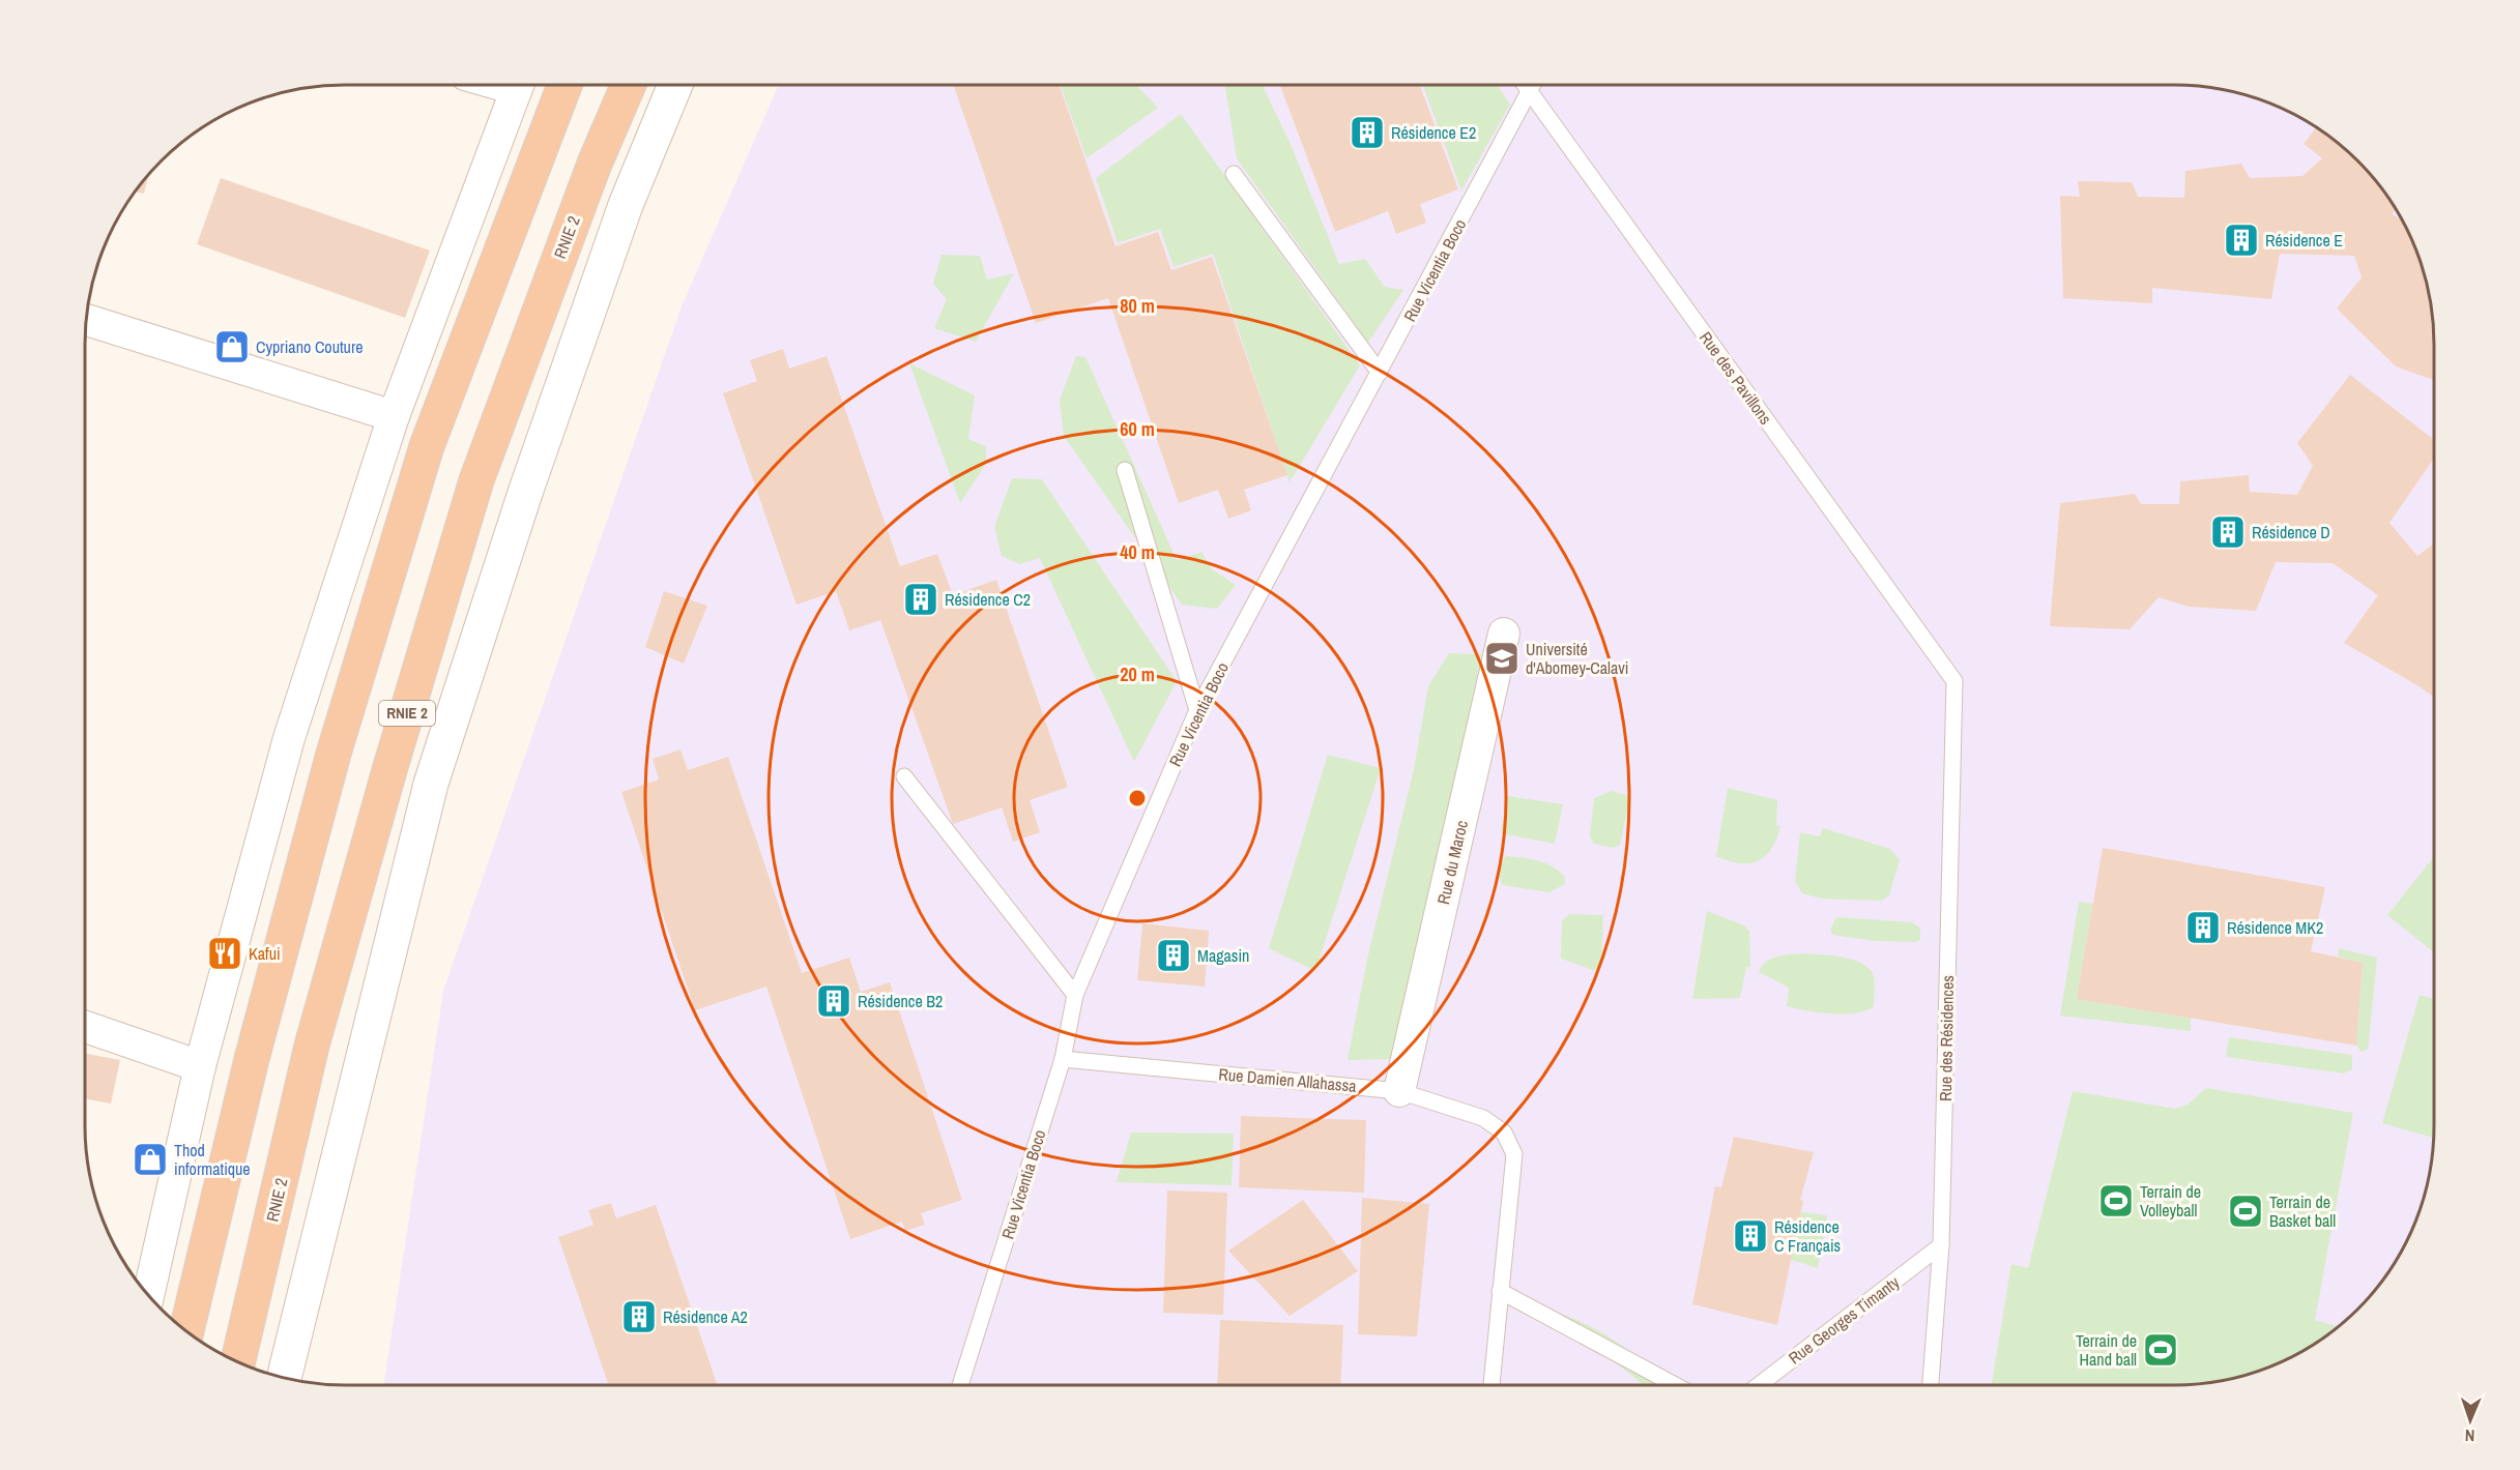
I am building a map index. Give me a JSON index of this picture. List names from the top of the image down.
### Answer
{
  "streets": {
    "highway": ["RNIE 2"],
    "street": ["Rue du Maroc"],
    "lane": [
      "Rue Vicentia Boco",
      "Rue des Pavillons",
      "Rue des Résidences",
      "Rue Damien Allahassa",
      "Rue Georges Timanty"
    ]
  },
  "crossings": [
    ["Rue Vicentia Boco", "Rue des Pavillons"],
    ["Rue Vicentia Boco", "Rue Damien Allahassa"],
    ["Rue des Pavillons", "Rue des Résidences"],
    ["Rue du Maroc", "Rue Damien Allahassa"],
    ["Rue des Résidences", "Rue Georges Timanty"]
  ],
  "places": {
    "building": [
      "Résidence E2",
      "Résidence E",
      "Résidence D",
      "Résidence C2",
      "Résidence MK2",
      "Magasin",
      "Résidence B2",
      "Résidence C Français",
      "Résidence A2"
    ],
    "shop": ["Cypriano Couture", "Thod informatique"],
    "school or university": ["Université d'Abomey-Calavi"],
    "restaurant": ["Kafui"],
    "sports": ["Terrain de Volleyball", "Terrain de Basket ball", "Terrain de Hand ball"]
  },
  "north": "bottom",
  "rings": [
    "80 m",
    "60 m",
    "40 m",
    "20 m"
  ]
}
